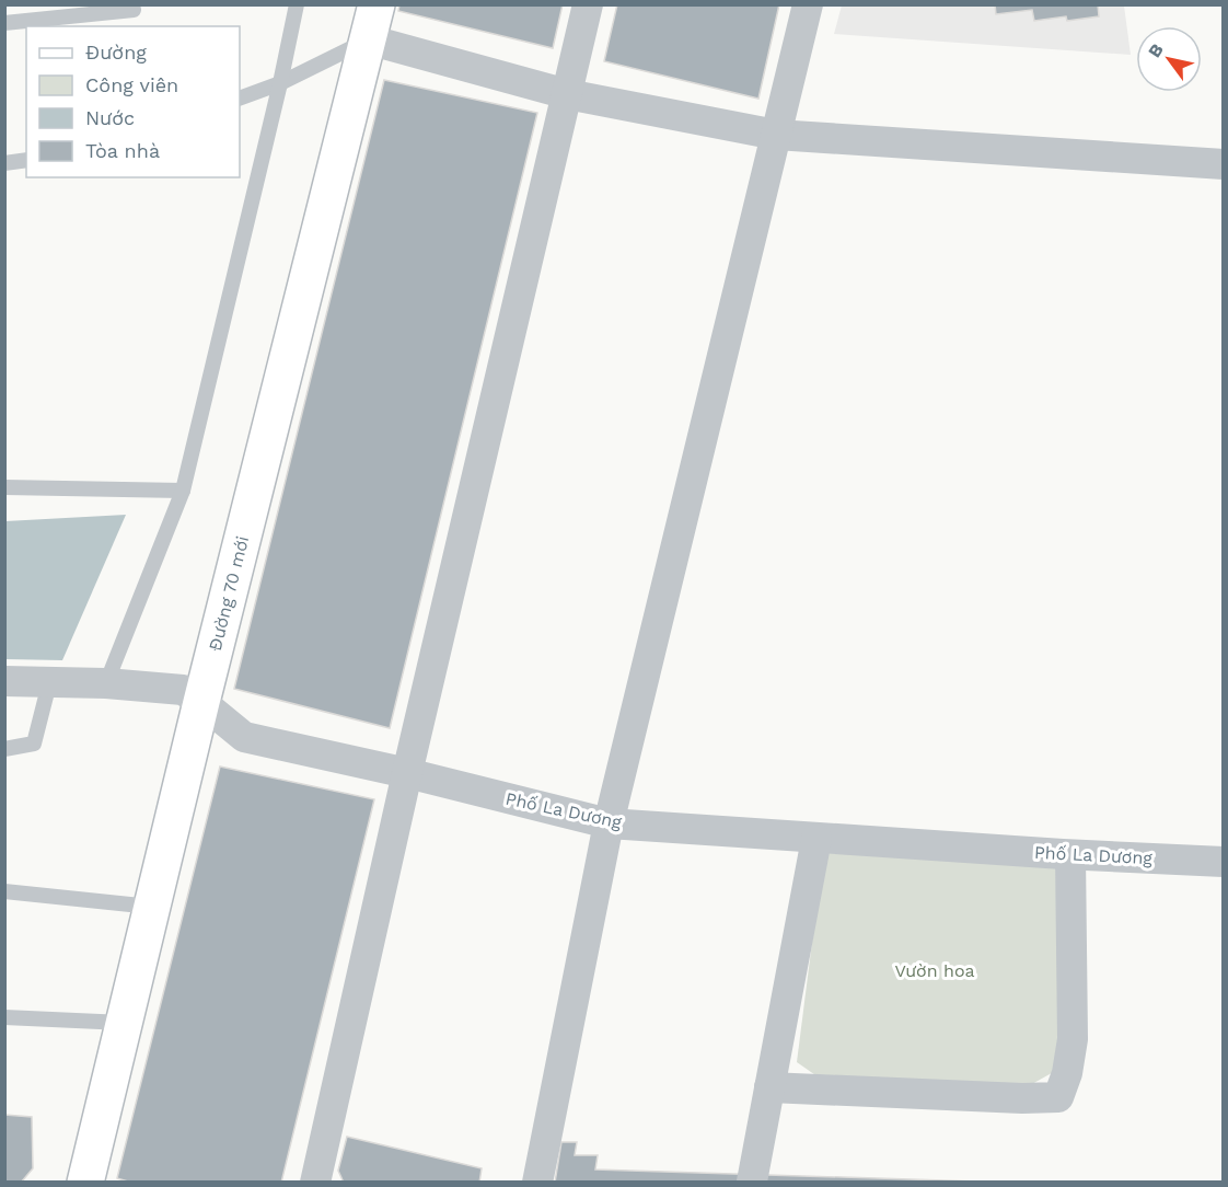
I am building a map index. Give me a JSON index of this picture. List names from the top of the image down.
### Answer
{
  "streets": {
    "street": ["Đường 70 mới", "Phố La Dương"]
  },
  "crossings": [
    ["Đường 70 mới", "Phố La Dương"]
  ],
  "parks": ["Vườn hoa"],
  "legend": [
    "Đường",
    "Công viên",
    "Nước",
    "Tòa nhà"
  ],
  "north": "top left"
}
